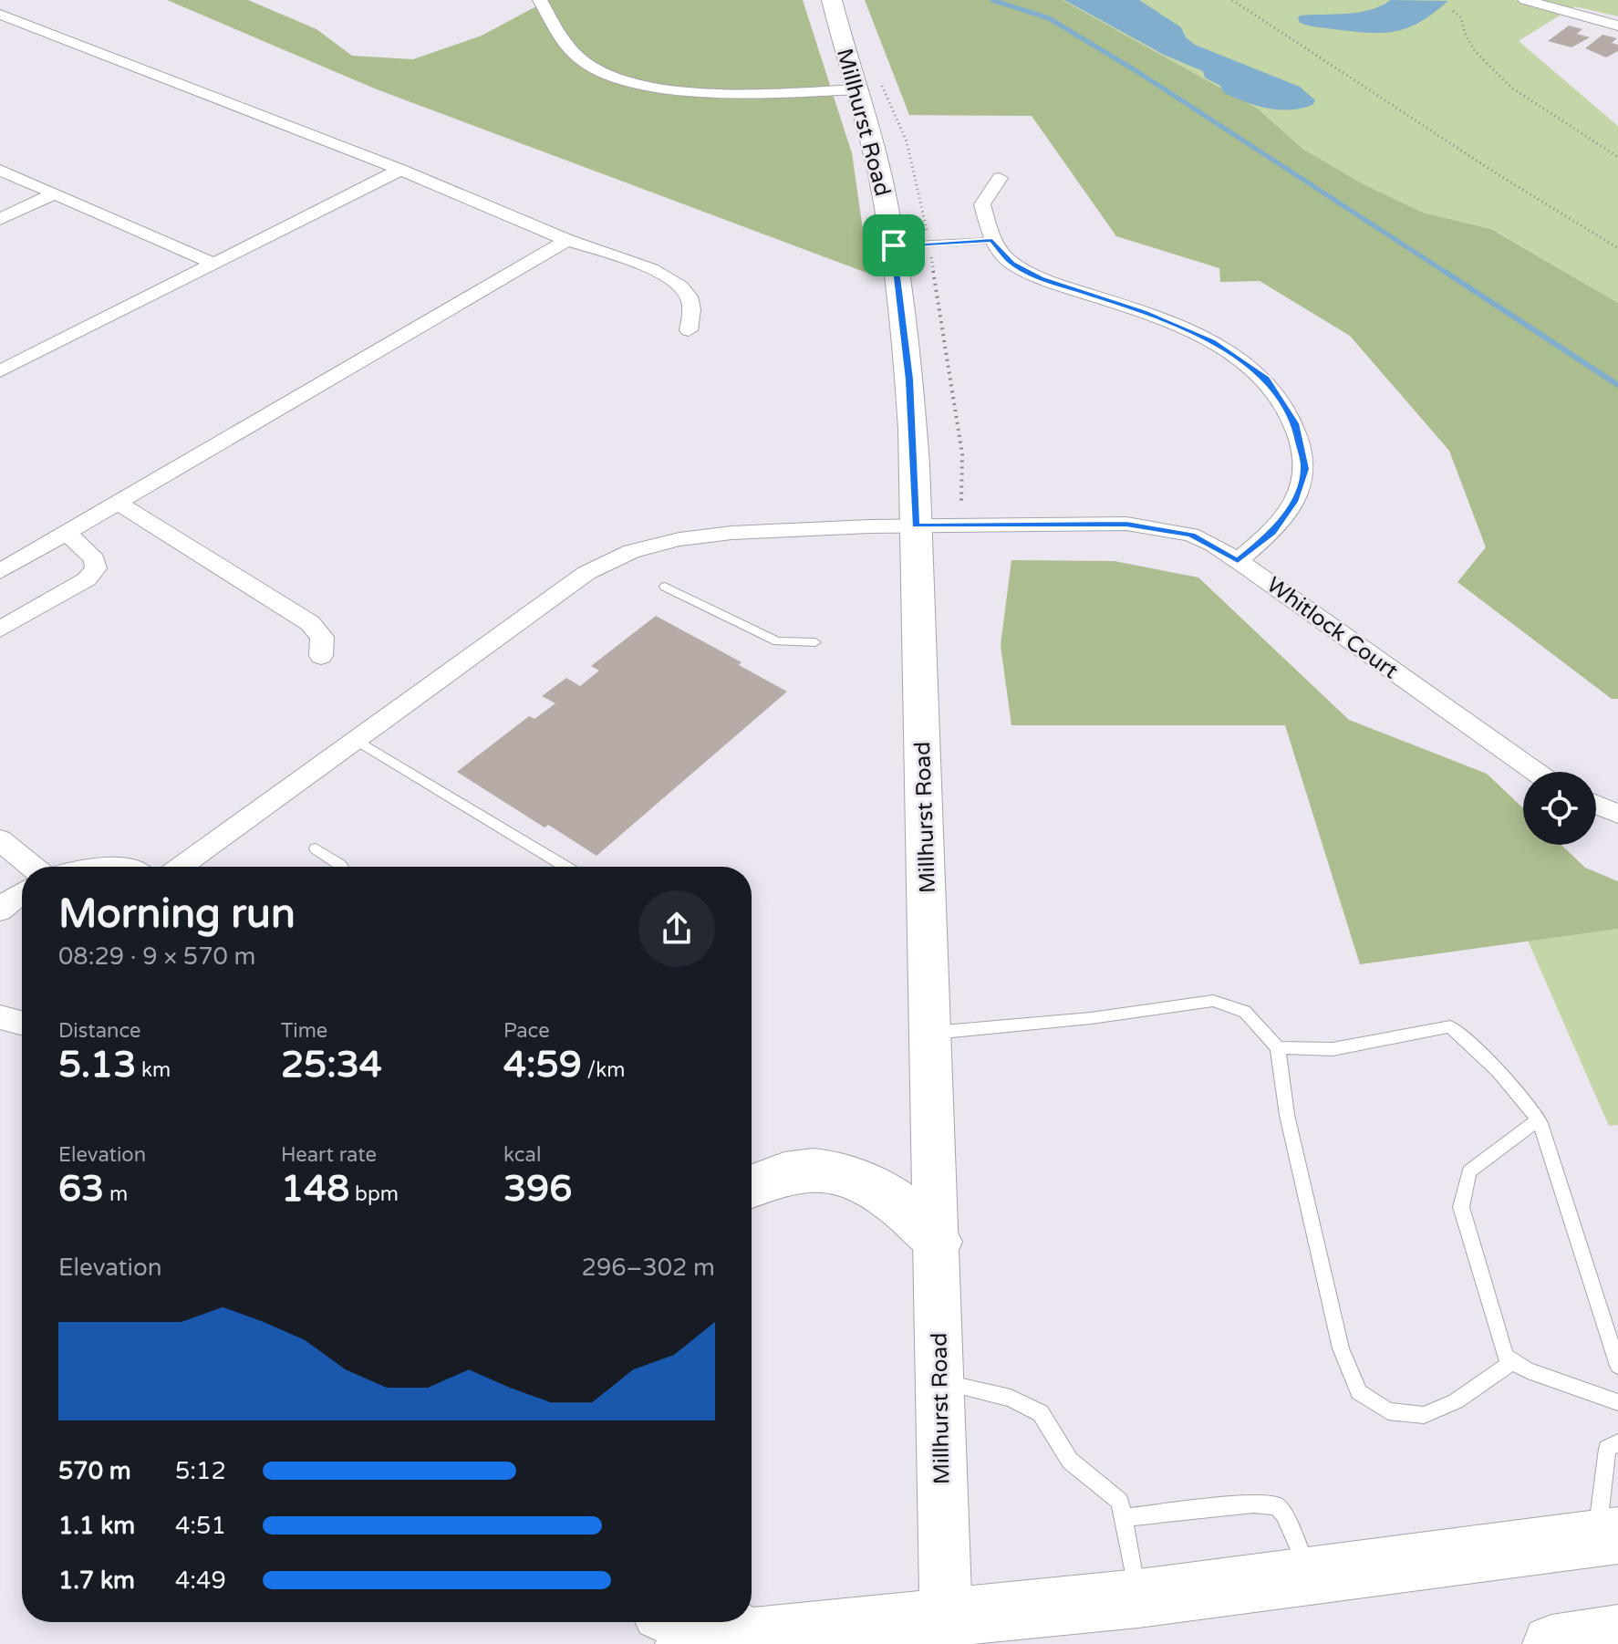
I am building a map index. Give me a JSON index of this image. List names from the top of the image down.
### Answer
{
  "streets": {
    "street": ["Millhurst Road", "Whitlock Court"]
  },
  "crossings": [
    ["Millhurst Road", "Whitlock Court"]
  ],
  "page": {
    "heading": ["Morning run", "08:29 · 9 × 570 m"],
    "stats": [
      ["Distance", "5.13 km"],
      ["Time", "25:34"],
      ["Pace", "4:59 /km"],
      ["Elevation", "63 m"],
      ["Heart rate", "148 bpm"],
      ["kcal", "396"]
    ],
    "chart": ["Elevation", "296–302 m"],
    "list": [
      {
        "name": "570 m",
        "note": "5:12"
      },
      {
        "name": "1.1 km",
        "note": "4:51"
      },
      {
        "name": "1.7 km",
        "note": "4:49"
      }
    ]
  }
}
